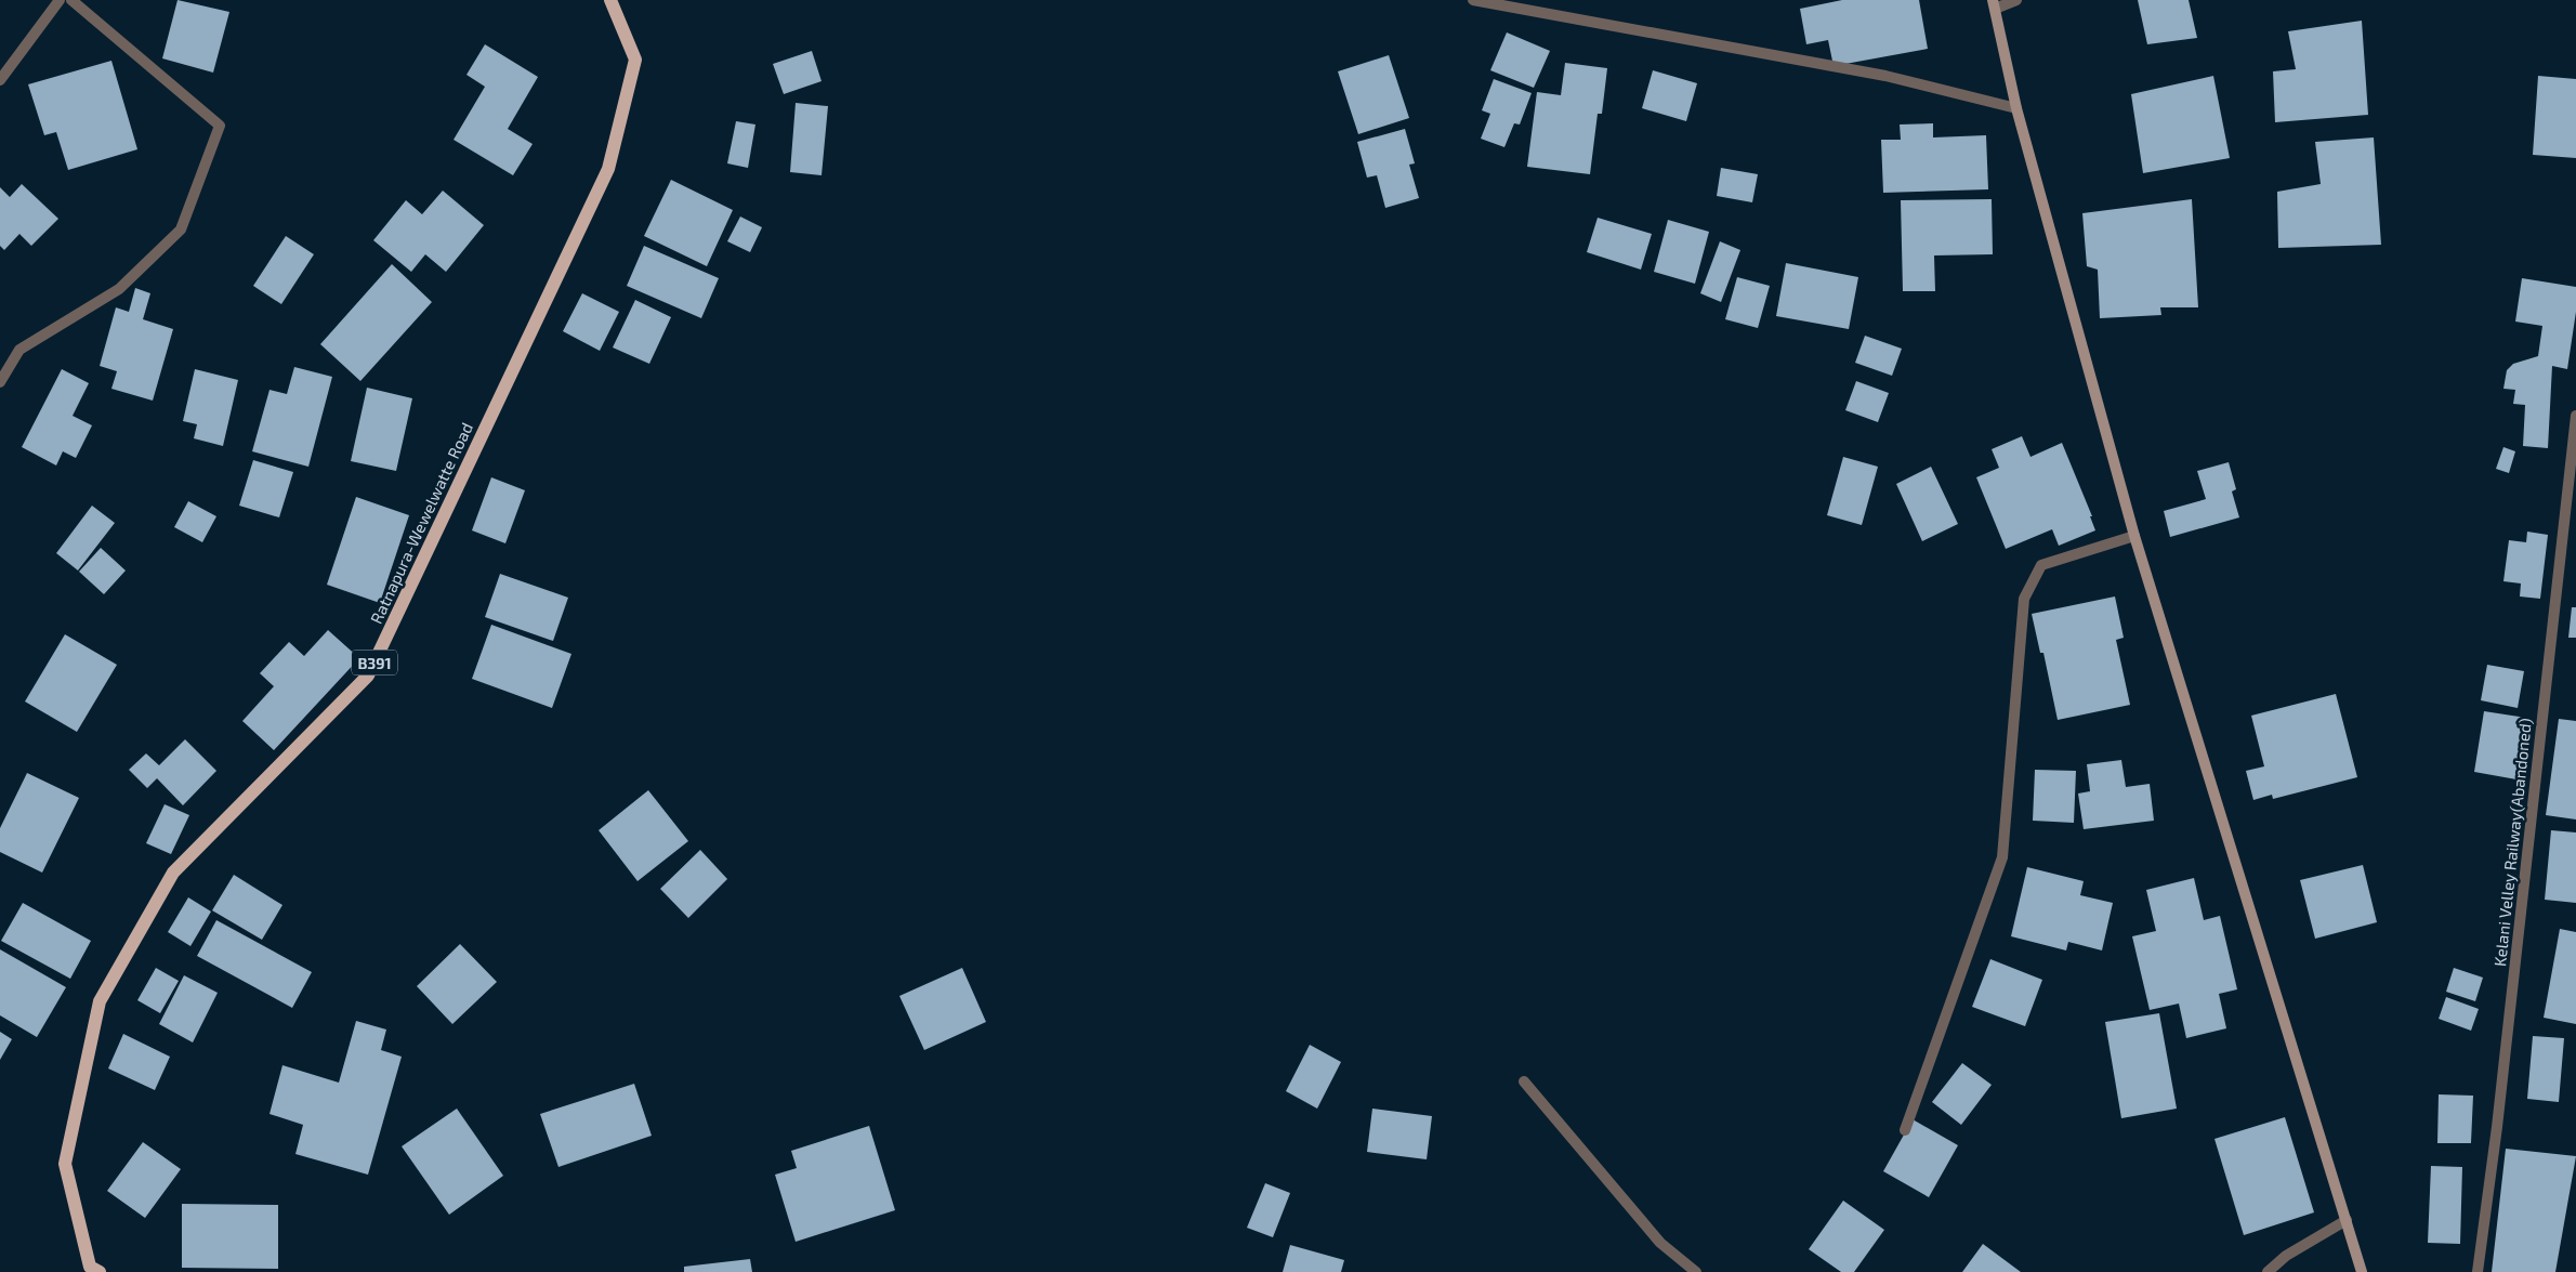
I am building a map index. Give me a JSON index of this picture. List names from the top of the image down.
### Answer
{
  "streets": {
    "main road": ["Ratnapura-Wewelwatte Road", "B391"],
    "street": ["Kelani Velley Railway(Abandoned)"]
  }
}
